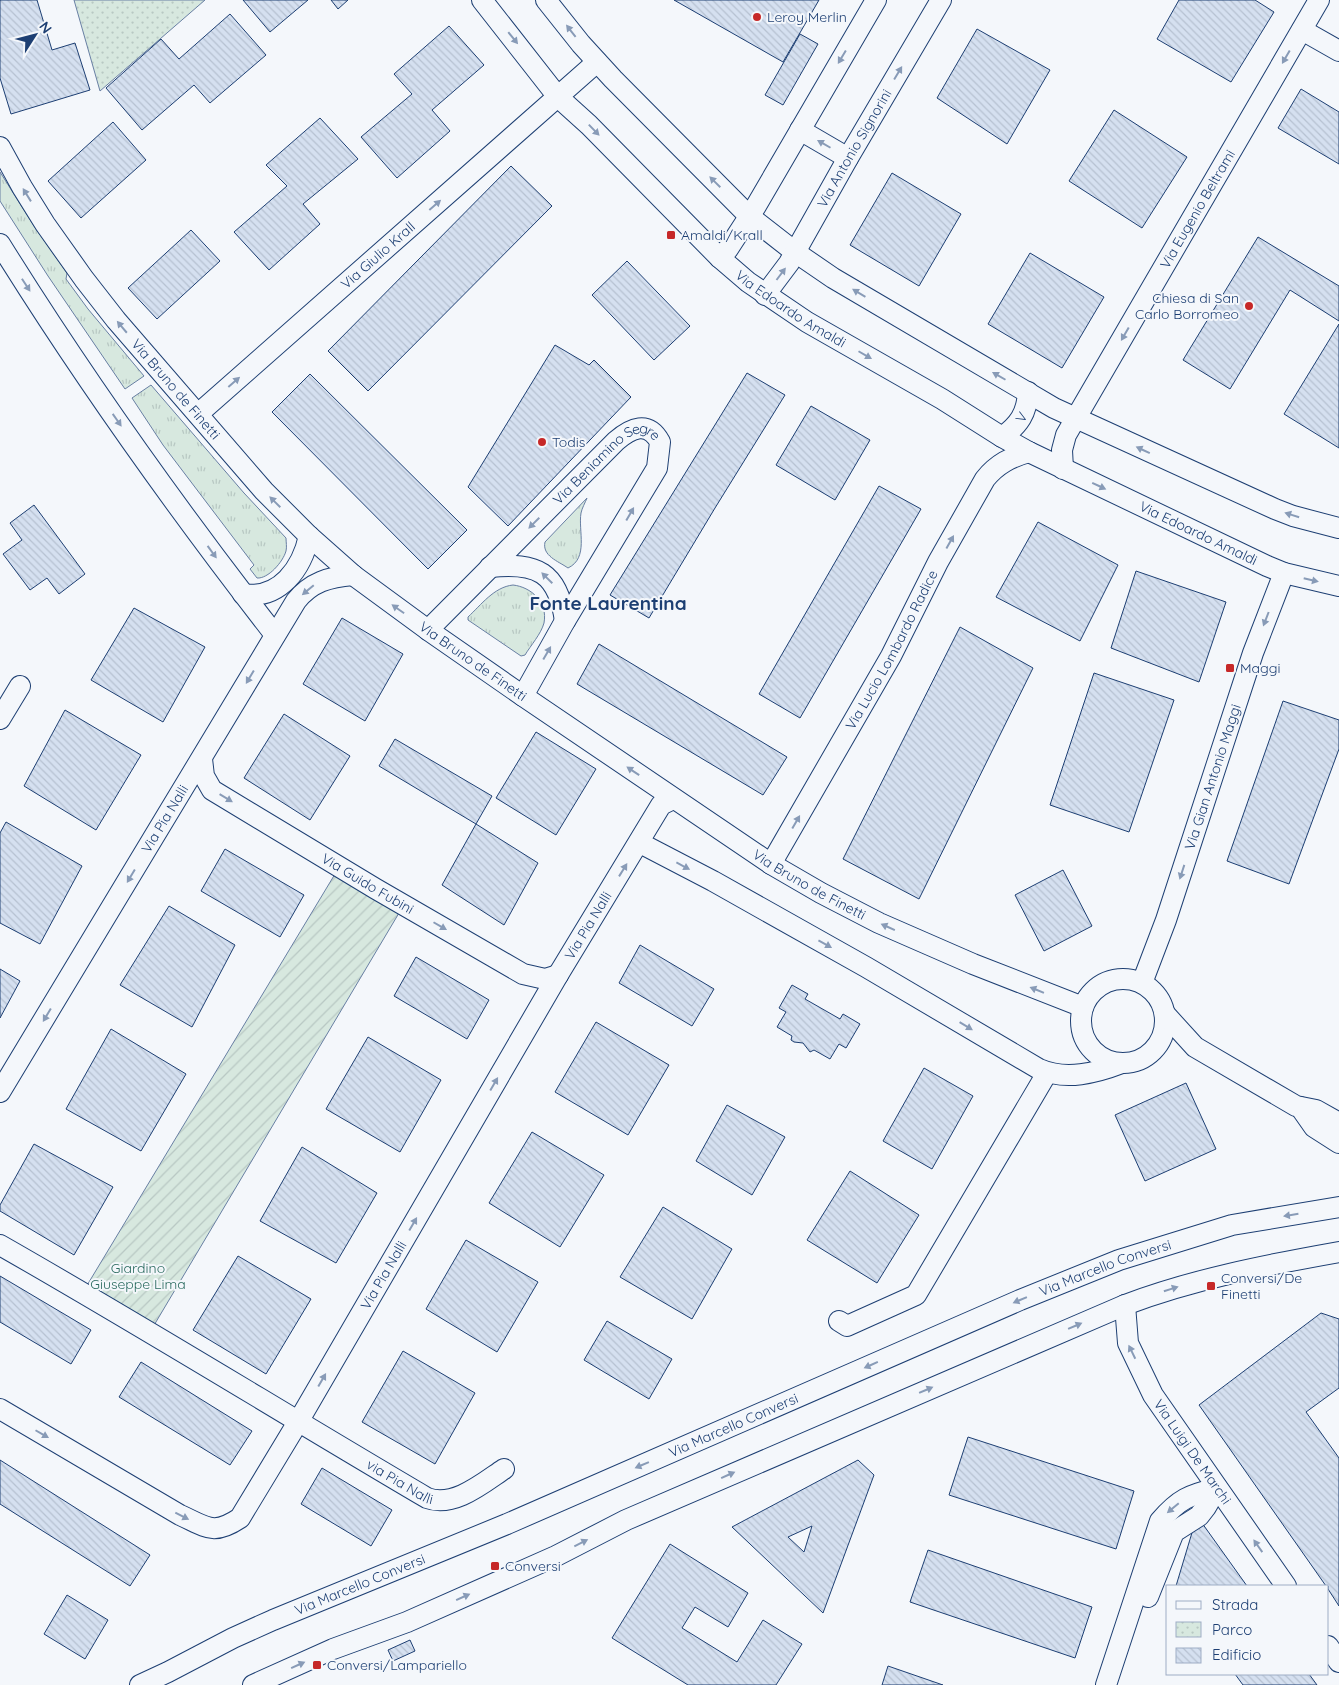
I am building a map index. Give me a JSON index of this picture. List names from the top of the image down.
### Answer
{
  "streets": {
    "street": [
      "Via Antonio Signorini",
      "Via Eugenio Beltrami",
      "Via Giulio Krall",
      "Via Edoardo Amaldi",
      "Via Bruno de Finetti",
      "V",
      "Via Beniamino Segre",
      "Via Lucio Lombardo Radice",
      "Via Gian Antonio Maggi",
      "Via Pia Nalli",
      "Via Guido Fubini",
      "Via Marcello Conversi",
      "Via Luigi De Marchi",
      "via Pia Nalli"
    ]
  },
  "crossings": [
    ["Via Antonio Signorini", "Via Edoardo Amaldi"],
    ["Via Giulio Krall", "Via Edoardo Amaldi"],
    ["Via Giulio Krall", "Via Bruno de Finetti"],
    ["Via Edoardo Amaldi", "V"],
    ["Via Edoardo Amaldi", "Via Lucio Lombardo Radice"],
    ["Via Edoardo Amaldi", "Via Gian Antonio Maggi"],
    ["Via Bruno de Finetti", "Via Beniamino Segre"],
    ["Via Bruno de Finetti", "Via Lucio Lombardo Radice"],
    ["Via Bruno de Finetti", "Via Gian Antonio Maggi"],
    ["Via Bruno de Finetti", "Via Pia Nalli"],
    ["Via Pia Nalli", "Via Guido Fubini"],
    ["Via Pia Nalli", "via Pia Nalli"]
  ],
  "one_way": [
    "Via Eugenio Beltrami",
    "Via Giulio Krall",
    "Via Lucio Lombardo Radice",
    "Via Gian Antonio Maggi",
    "Via Guido Fubini",
    "Via Luigi De Marchi"
  ],
  "districts": ["Fonte Laurentina"],
  "parks": ["Giardino Giuseppe Lima"],
  "places": {
    "other": ["Leroy Merlin", "Chiesa di San Carlo Borromeo", "Todis"],
    "transit": [
      "Amaldi/Krall",
      "Maggi",
      "Conversi/De Finetti",
      "Conversi",
      "Conversi/Lampariello"
    ]
  },
  "legend": ["Strada", "Parco", "Edificio"],
  "north": "top right"
}
